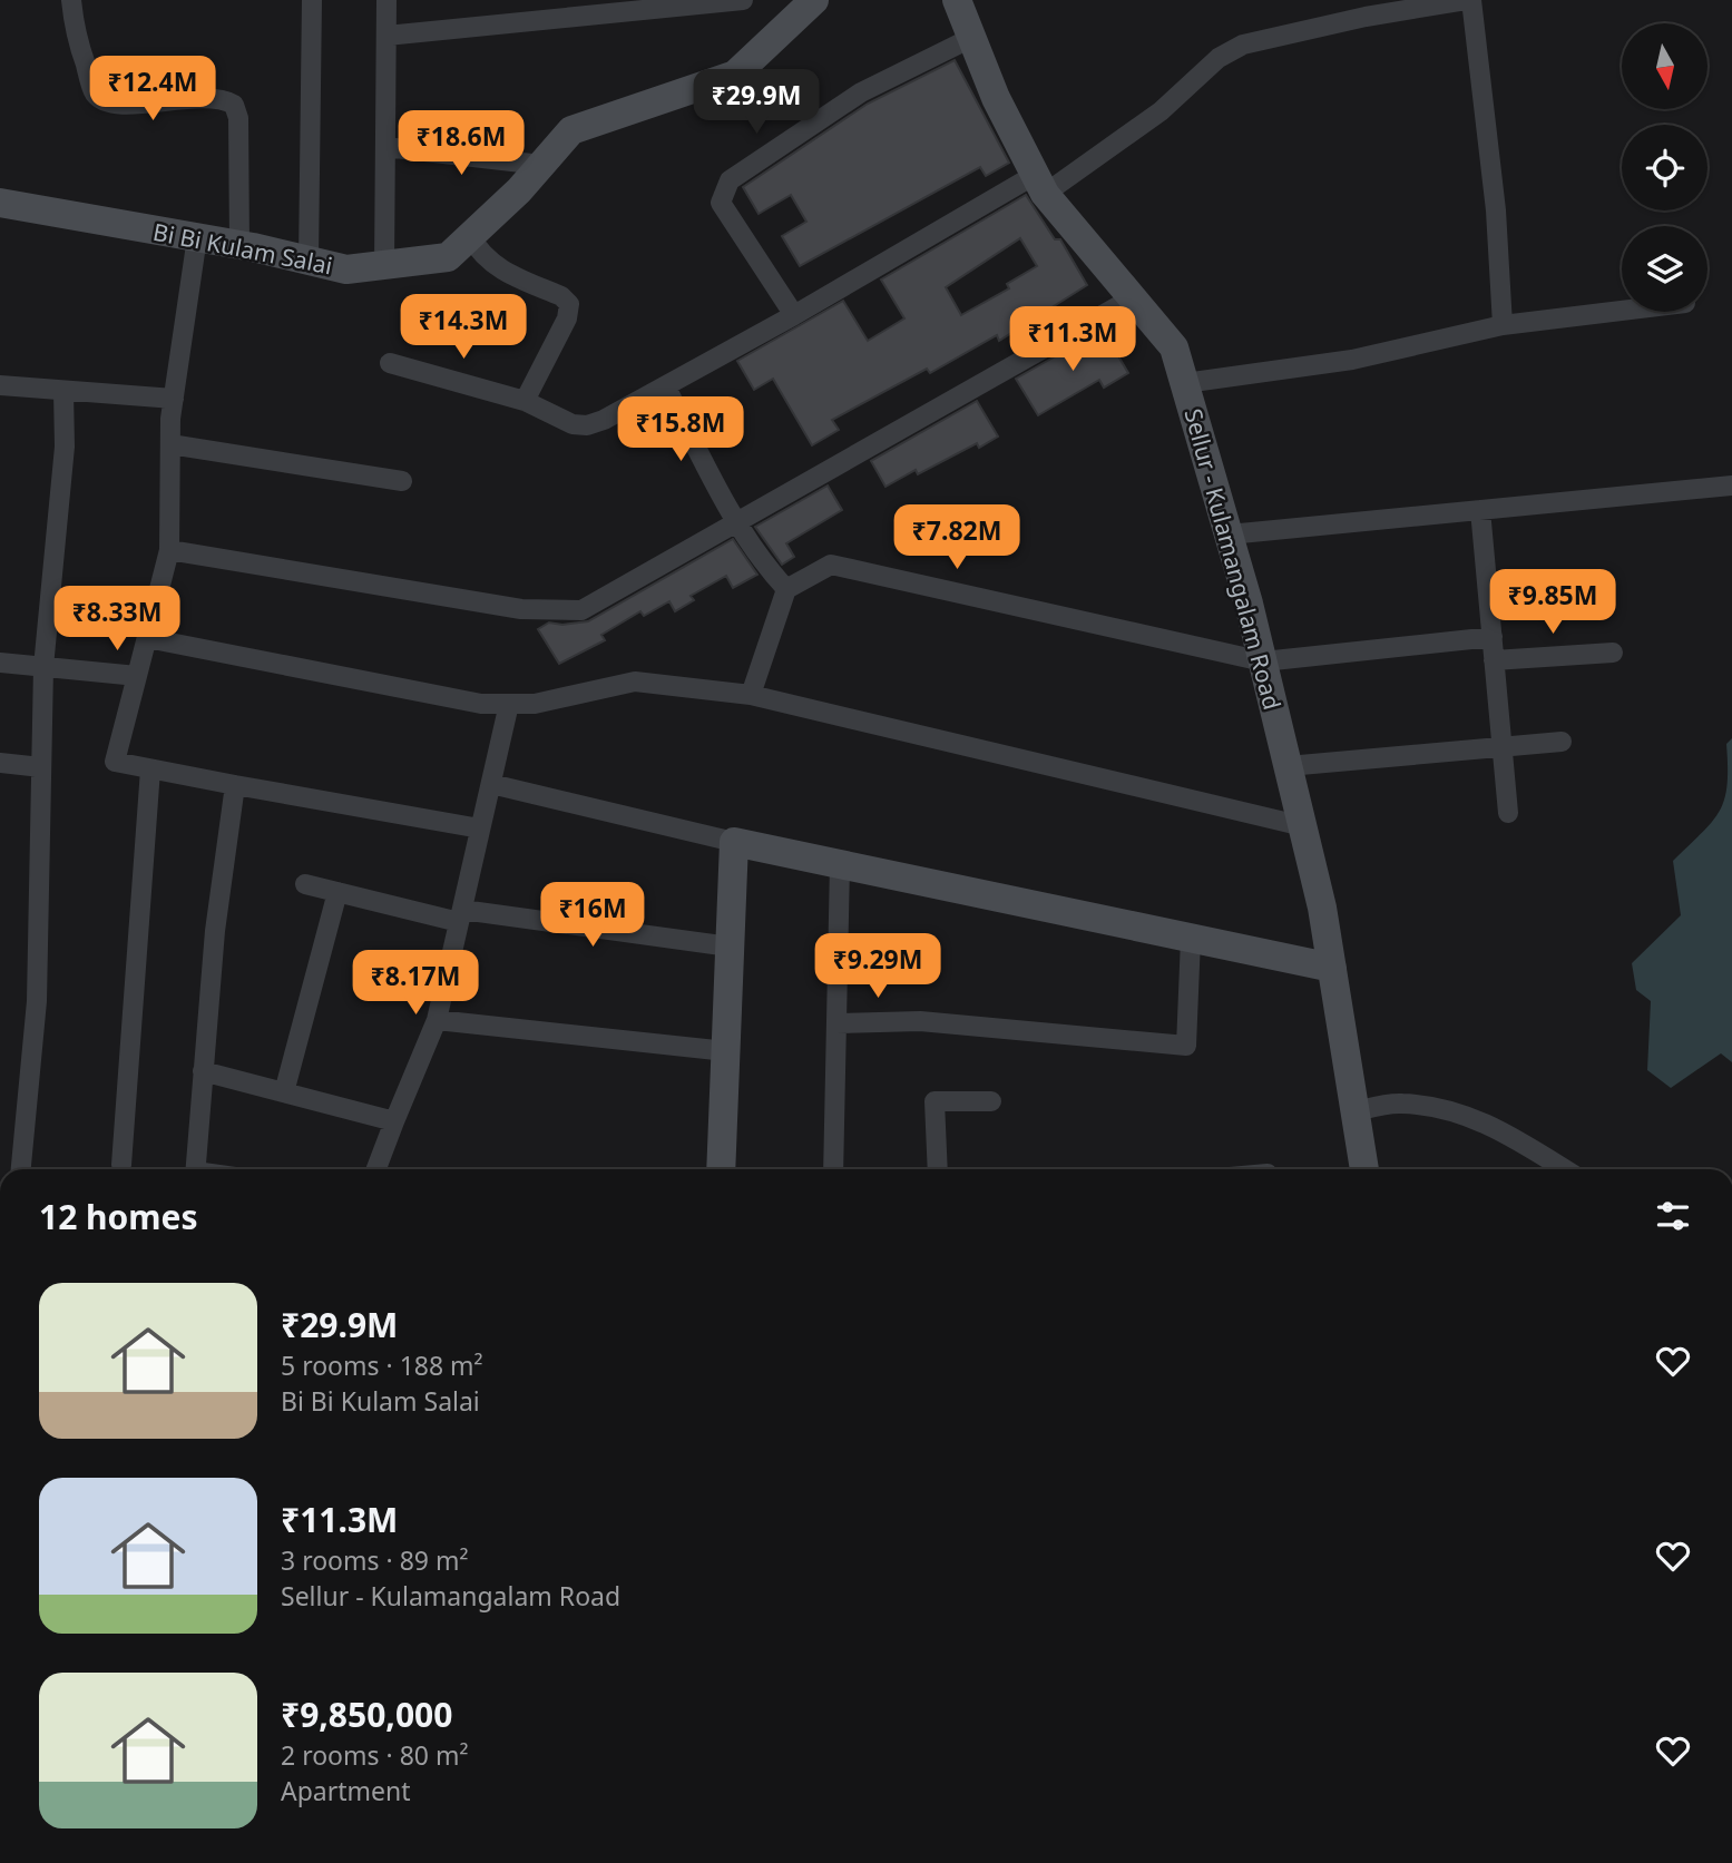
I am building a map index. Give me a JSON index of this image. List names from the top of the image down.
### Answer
{
  "streets": {
    "street": ["Bi Bi Kulam Salai", "Sellur - Kulamangalam Road"]
  },
  "north": "bottom",
  "page": {
    "price": [
      "₹12.4M",
      "₹29.9M",
      "₹18.6M",
      "₹14.3M",
      "₹11.3M",
      "₹15.8M",
      "₹7.82M",
      "₹9.85M",
      "₹8.33M",
      "₹16M",
      "₹9.29M",
      "₹8.17M"
    ],
    "heading": "12 homes",
    "list": [
      {
        "name": "₹29.9M",
        "note": "5 rooms · 188 m² · Bi Bi Kulam Salai"
      },
      {
        "name": "₹11.3M",
        "note": "3 rooms · 89 m² · Sellur - Kulamangalam Road"
      },
      {
        "name": "₹9,850,000",
        "note": "2 rooms · 80 m² · Apartment"
      }
    ]
  }
}
